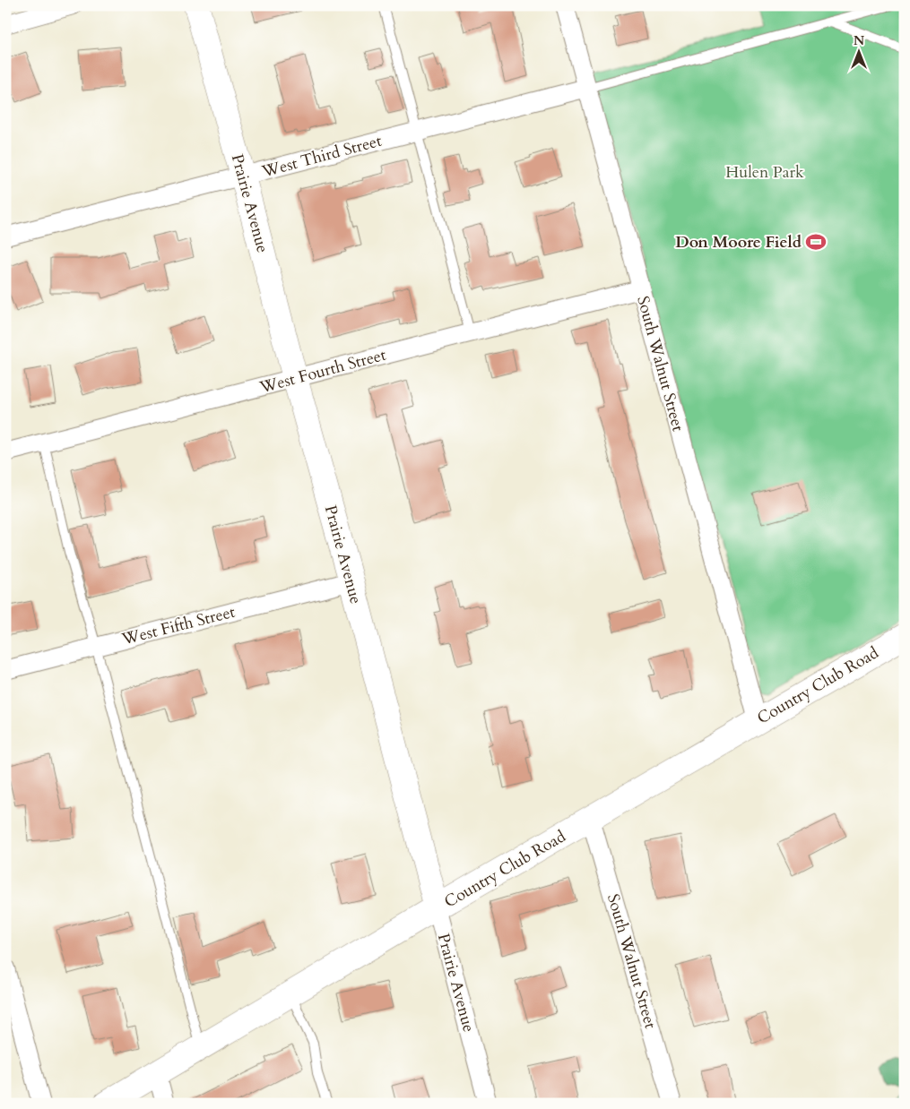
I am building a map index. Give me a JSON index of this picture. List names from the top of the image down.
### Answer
{
  "streets": {
    "street": [
      "West Third Street",
      "Prairie Avenue",
      "South Walnut Street",
      "West Fourth Street",
      "West Fifth Street",
      "Country Club Road"
    ]
  },
  "crossings": [
    ["West Third Street", "Prairie Avenue"],
    ["West Third Street", "South Walnut Street"],
    ["Prairie Avenue", "West Fourth Street"],
    ["Prairie Avenue", "West Fifth Street"],
    ["Prairie Avenue", "Country Club Road"],
    ["South Walnut Street", "West Fourth Street"],
    ["South Walnut Street", "Country Club Road"]
  ],
  "parks": ["Hulen Park"],
  "places": {
    "sports": ["Don Moore Field"]
  },
  "north": "top"
}
